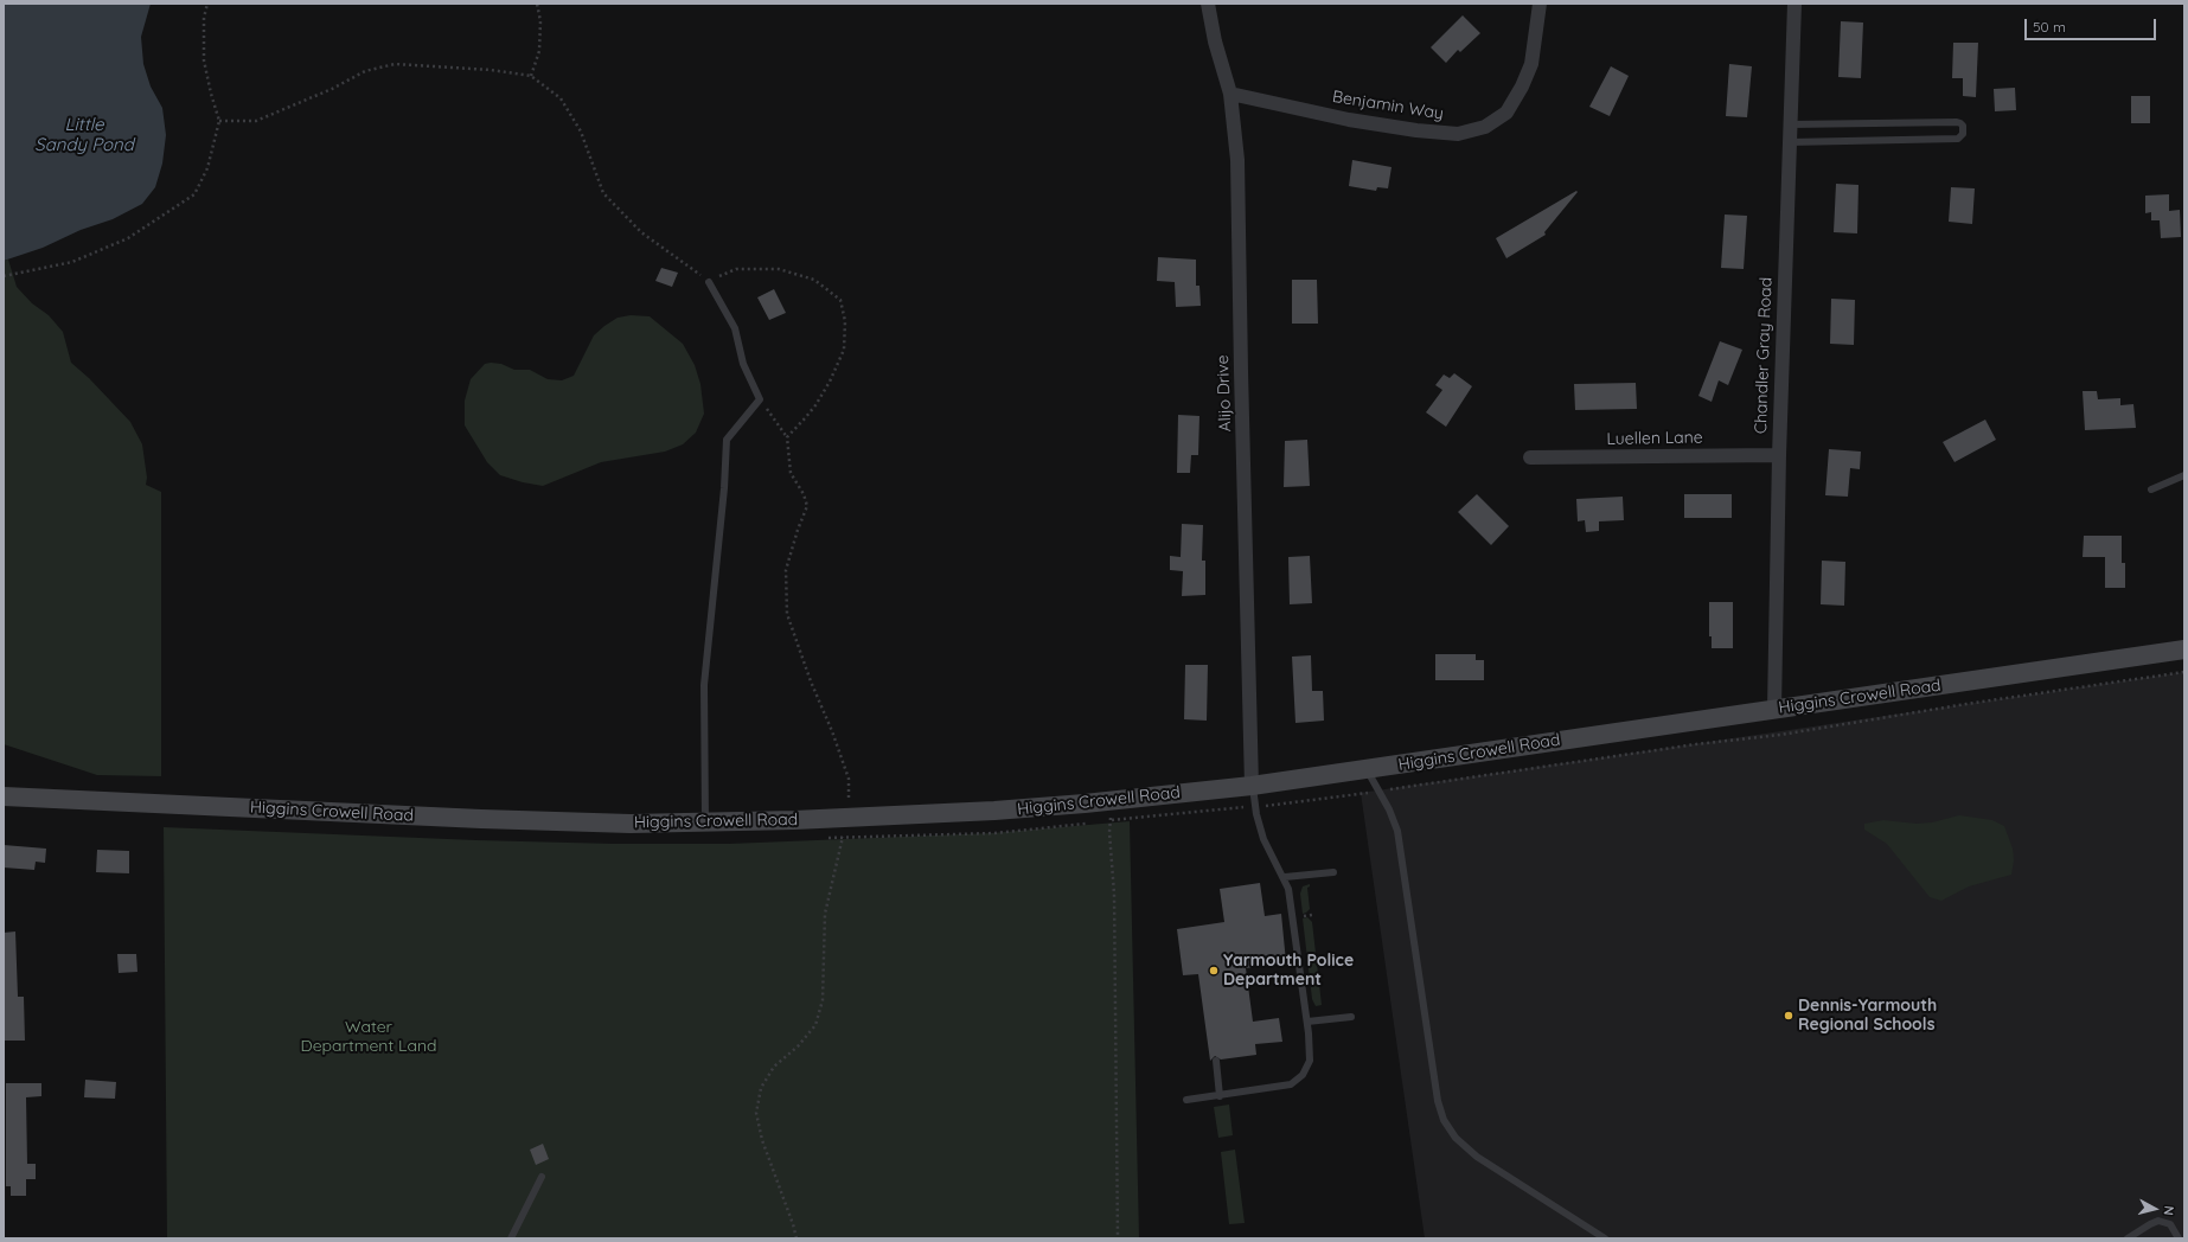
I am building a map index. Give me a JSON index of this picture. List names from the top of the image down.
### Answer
{
  "streets": {
    "main road": ["Higgins Crowell Road"],
    "street": [
      "Benjamin Way",
      "Chandler Gray Road",
      "Alijo Drive",
      "Luellen Lane"
    ]
  },
  "crossings": [
    ["Benjamin Way", "Alijo Drive"],
    ["Chandler Gray Road", "Luellen Lane"],
    ["Chandler Gray Road", "Higgins Crowell Road"],
    ["Alijo Drive", "Higgins Crowell Road"]
  ],
  "water": ["Little Sandy Pond"],
  "parks": ["Water Department Land"],
  "places": ["Yarmouth Police Department", "Dennis-Yarmouth Regional Schools"],
  "scale_bar": "50 m",
  "north": "right"
}
